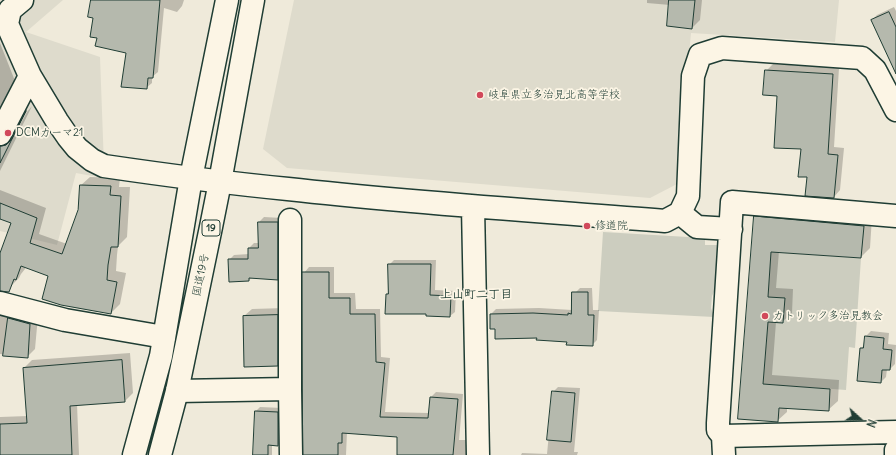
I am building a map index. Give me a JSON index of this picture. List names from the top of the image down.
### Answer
{
  "streets": {
    "main road": ["19", "国道19号"]
  },
  "districts": ["上山町二丁目"],
  "places": [
    "岐阜県立多治見北高等学校",
    "DCMカーマ21",
    "修道院",
    "カトリック多治見教会"
  ],
  "north": "right"
}
